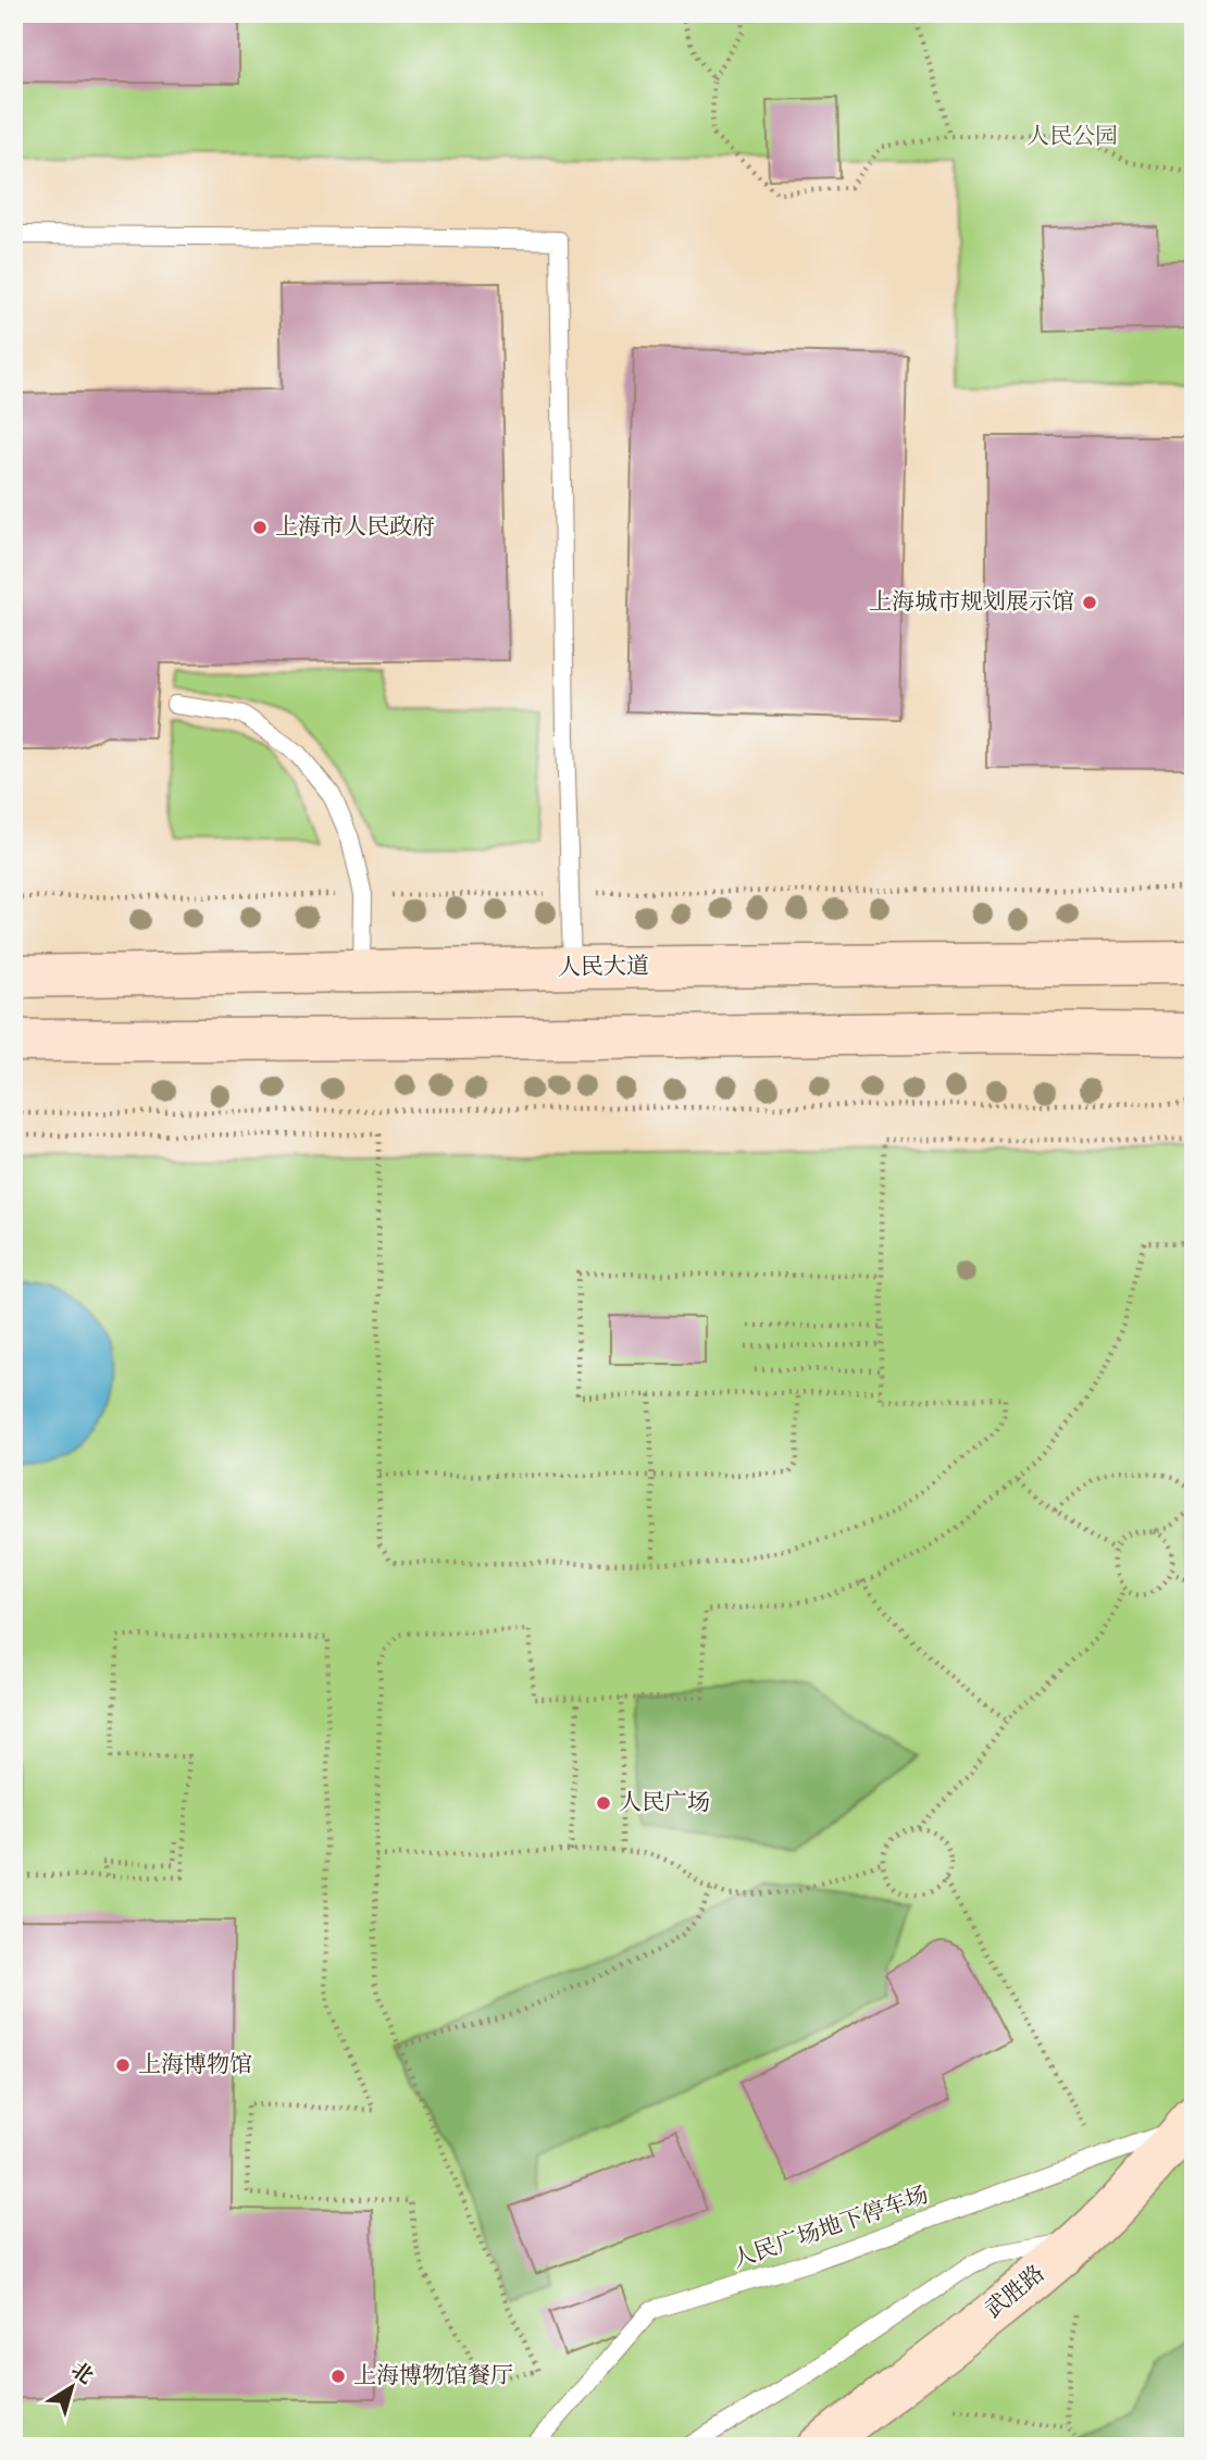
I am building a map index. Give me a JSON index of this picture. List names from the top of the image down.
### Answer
{
  "streets": {
    "street": ["人民大道", "武胜路"],
    "lane": ["人民广场地下停车场"]
  },
  "crossings": [
    ["人民广场地下停车场", "武胜路"]
  ],
  "parks": ["人民公园"],
  "places": [
    "上海市人民政府",
    "上海城市规划展示馆",
    "人民广场",
    "上海博物馆",
    "上海博物馆餐厅"
  ],
  "north": "top right"
}
